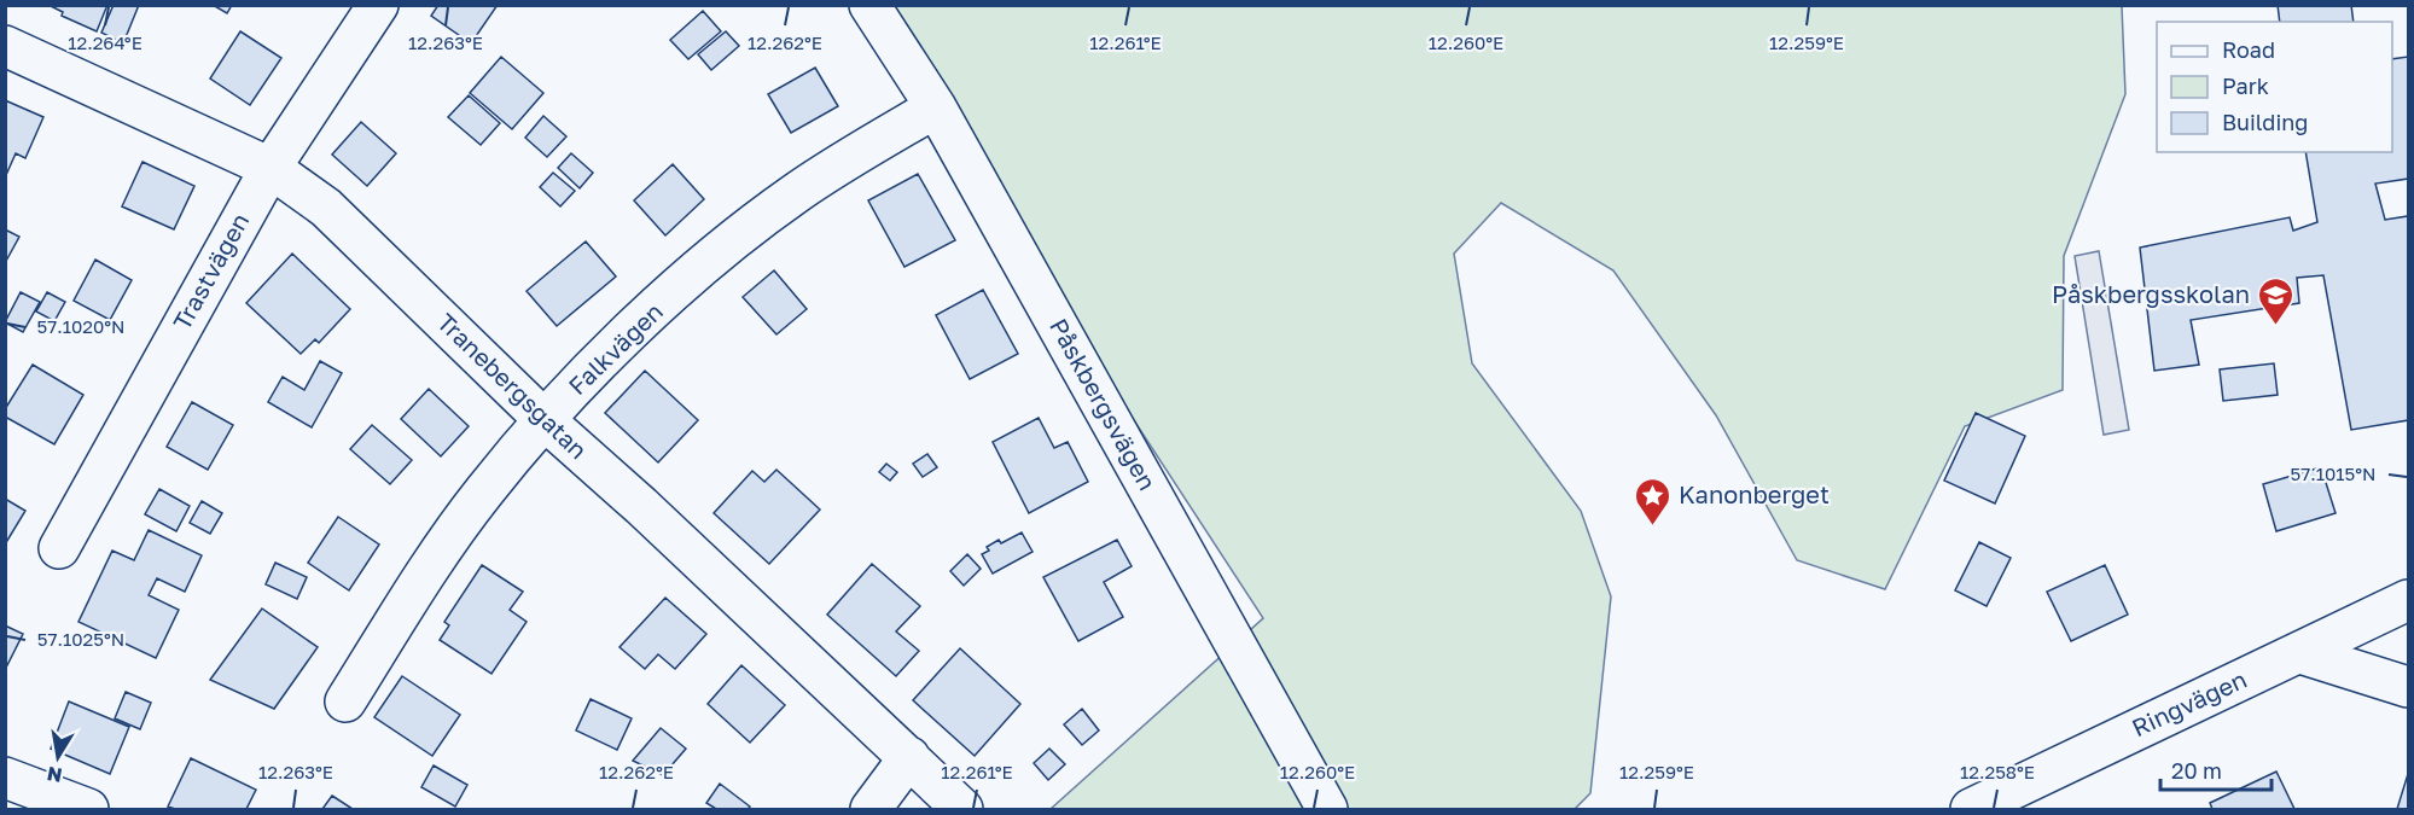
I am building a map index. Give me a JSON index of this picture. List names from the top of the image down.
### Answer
{
  "streets": {
    "street": [
      "Trastvägen",
      "Falkvägen",
      "Tranebergsgatan",
      "Påskbergsvägen",
      "Ringvägen"
    ]
  },
  "crossings": [
    ["Trastvägen", "Tranebergsgatan"],
    ["Falkvägen", "Tranebergsgatan"],
    ["Falkvägen", "Påskbergsvägen"]
  ],
  "places": {
    "school or university": ["Påskbergsskolan"],
    "place": ["Kanonberget"]
  },
  "legend": ["Road", "Park", "Building"],
  "scale_bar": "20 m",
  "north": "bottom",
  "coordinates": [
    "12.263°E",
    "12.262°E",
    "12.261°E",
    "12.260°E",
    "12.259°E",
    "12.264°E",
    "57.1020°N",
    "57.1015°N",
    "57.1025°N",
    "12.258°E"
  ]
}
